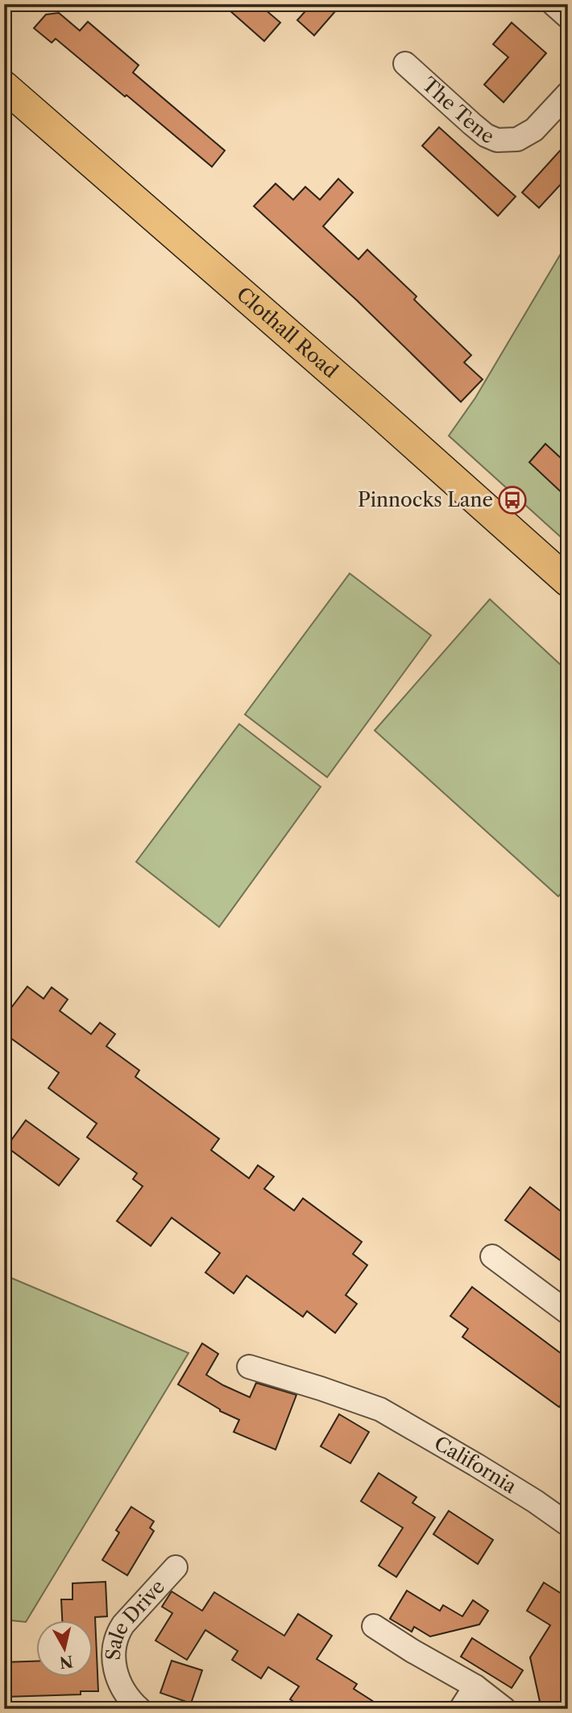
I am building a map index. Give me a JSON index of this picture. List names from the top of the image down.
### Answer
{
  "streets": {
    "main road": ["Clothall Road"],
    "street": ["The Tene", "California", "Sale Drive"]
  },
  "places": {
    "bus stop": ["Pinnocks Lane"]
  },
  "north": "bottom"
}
